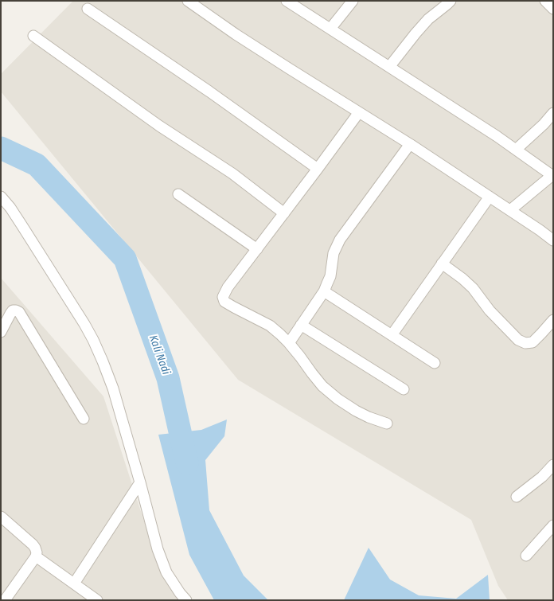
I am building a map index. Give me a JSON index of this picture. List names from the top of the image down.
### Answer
{
  "water": ["Kali Nadi"]
}
